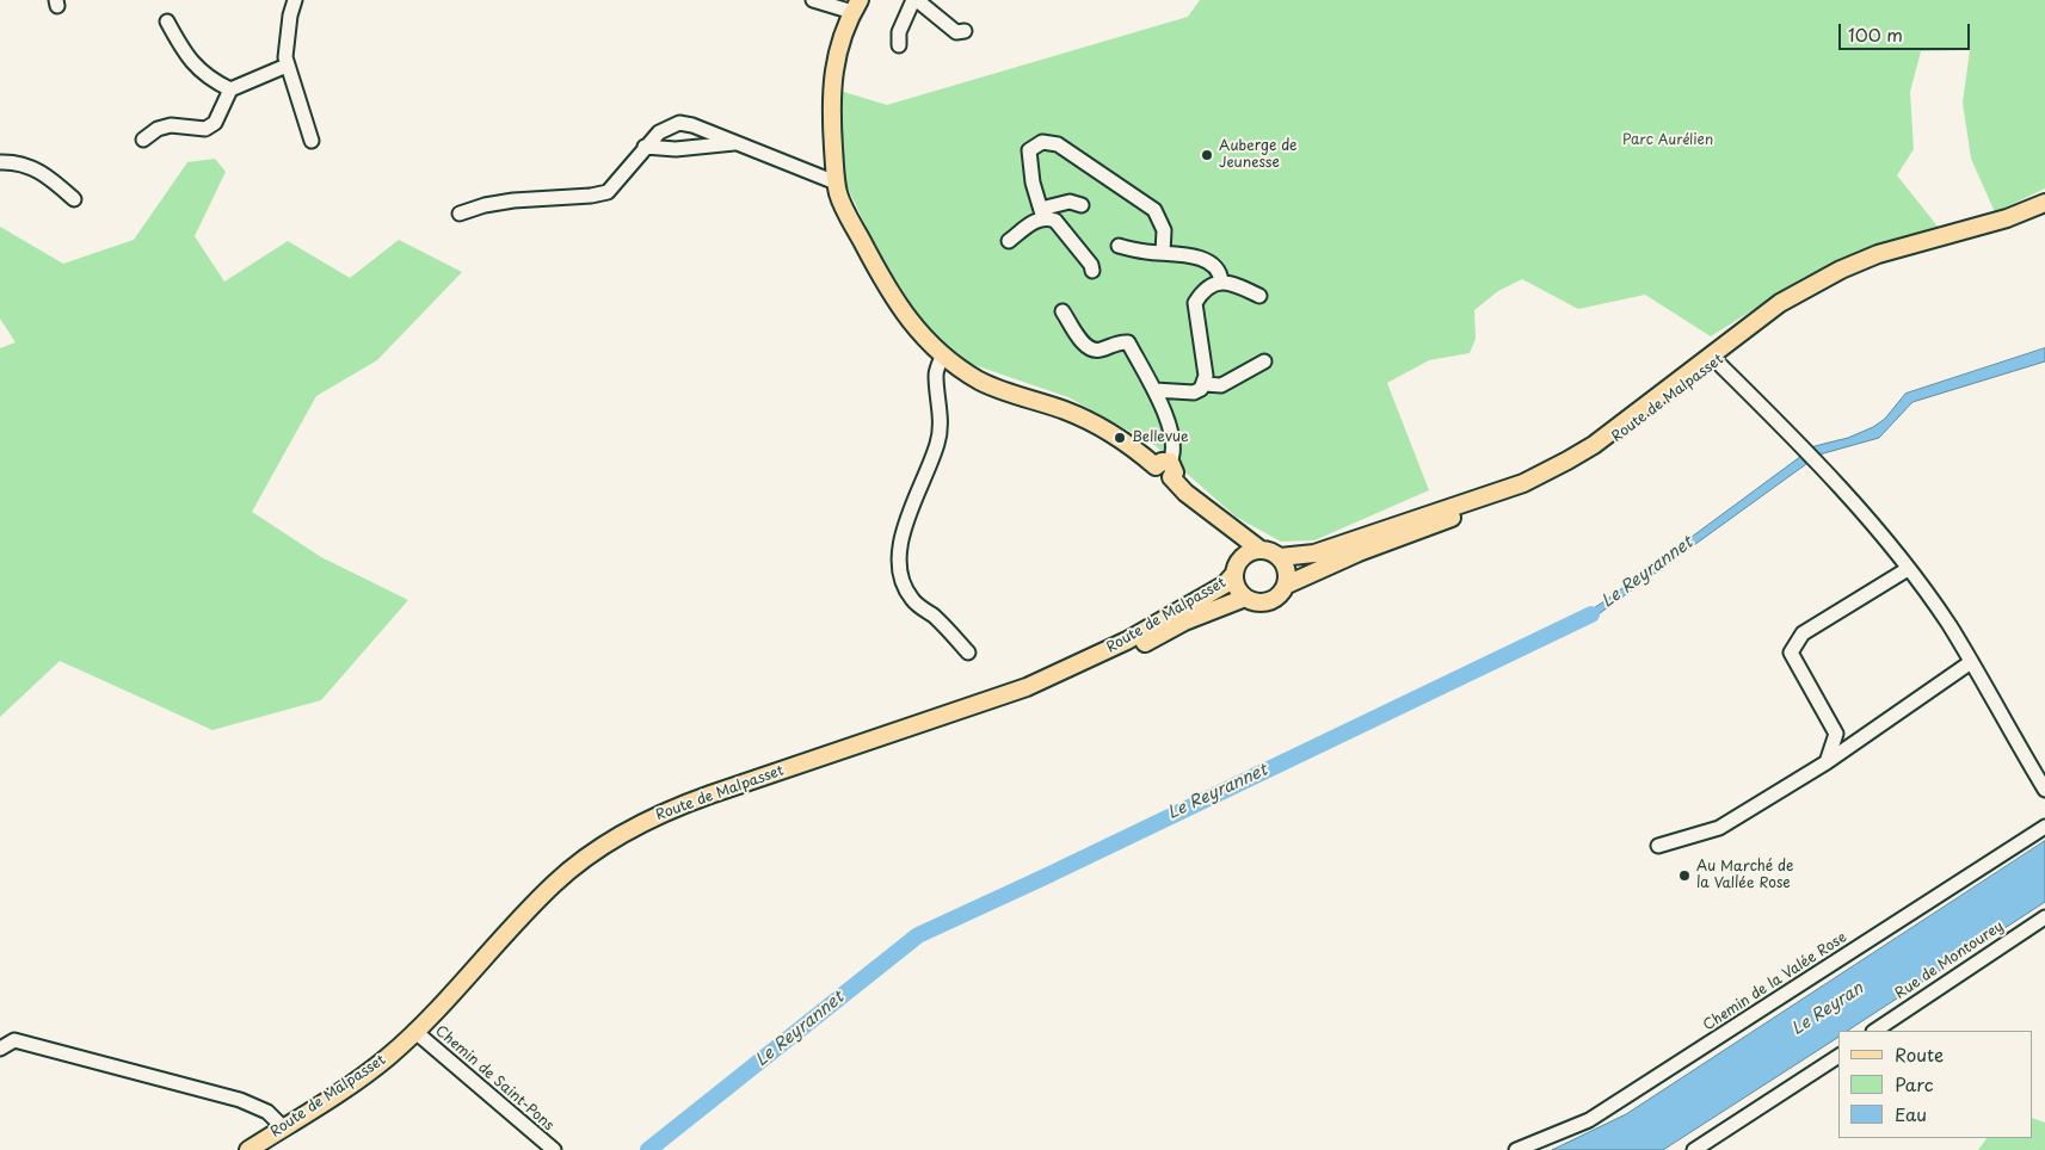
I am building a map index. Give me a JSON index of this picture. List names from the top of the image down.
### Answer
{
  "streets": {
    "main road": ["Route de Malpasset"],
    "street": ["Rue de Montourey", "Chemin de la Valée Rose", "Chemin de Saint-Pons"]
  },
  "crossings": [
    ["Route de Malpasset", "Chemin de Saint-Pons"]
  ],
  "water": ["Le Reyrannet", "Le Reyran"],
  "parks": ["Parc Aurélien"],
  "places": ["Auberge de Jeunesse", "Bellevue", "Au Marché de la Vallée Rose"],
  "legend": ["Route", "Parc", "Eau"],
  "scale_bar": "100 m"
}
